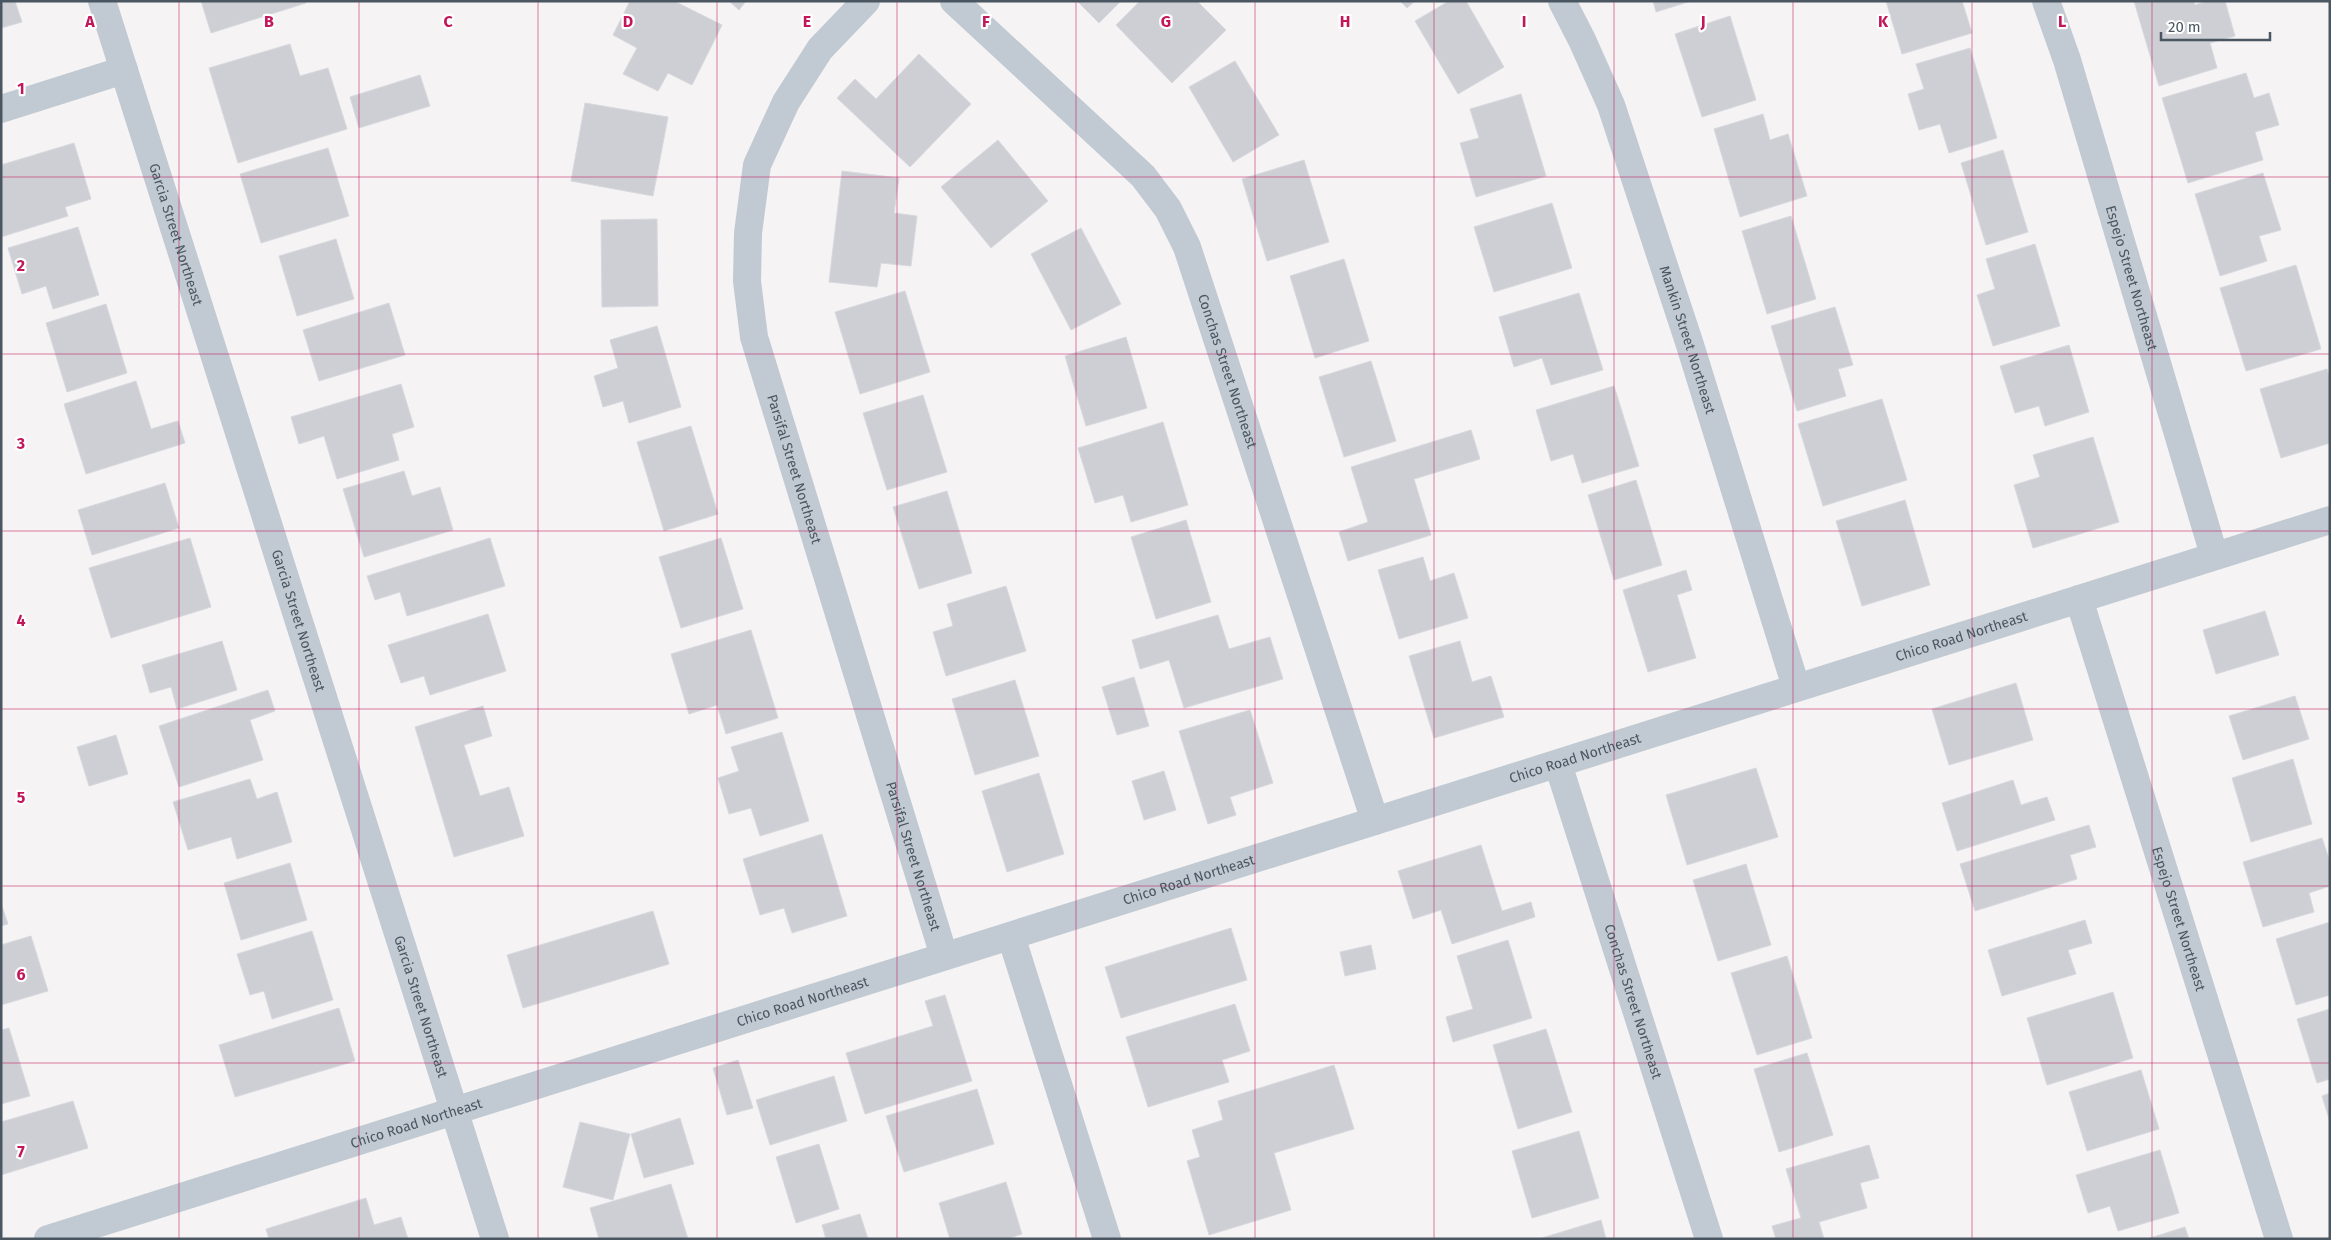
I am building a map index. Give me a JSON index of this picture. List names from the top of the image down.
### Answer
{
  "streets": {
    "street": [
      "Garcia Street Northeast",
      "Espejo Street Northeast",
      "Mankin Street Northeast",
      "Conchas Street Northeast",
      "Parsifal Street Northeast",
      "Chico Road Northeast"
    ]
  },
  "crossings": [
    ["Garcia Street Northeast", "Chico Road Northeast"],
    ["Espejo Street Northeast", "Chico Road Northeast"],
    ["Mankin Street Northeast", "Chico Road Northeast"],
    ["Conchas Street Northeast", "Chico Road Northeast"],
    ["Parsifal Street Northeast", "Chico Road Northeast"]
  ],
  "scale_bar": "20 m",
  "grid": {
    "columns": [
      "A",
      "B",
      "C",
      "D",
      "E",
      "F",
      "G",
      "H",
      "I",
      "J",
      "K",
      "L"
    ],
    "rows": [
      "1",
      "2",
      "3",
      "4",
      "5",
      "6",
      "7"
    ]
  }
}
